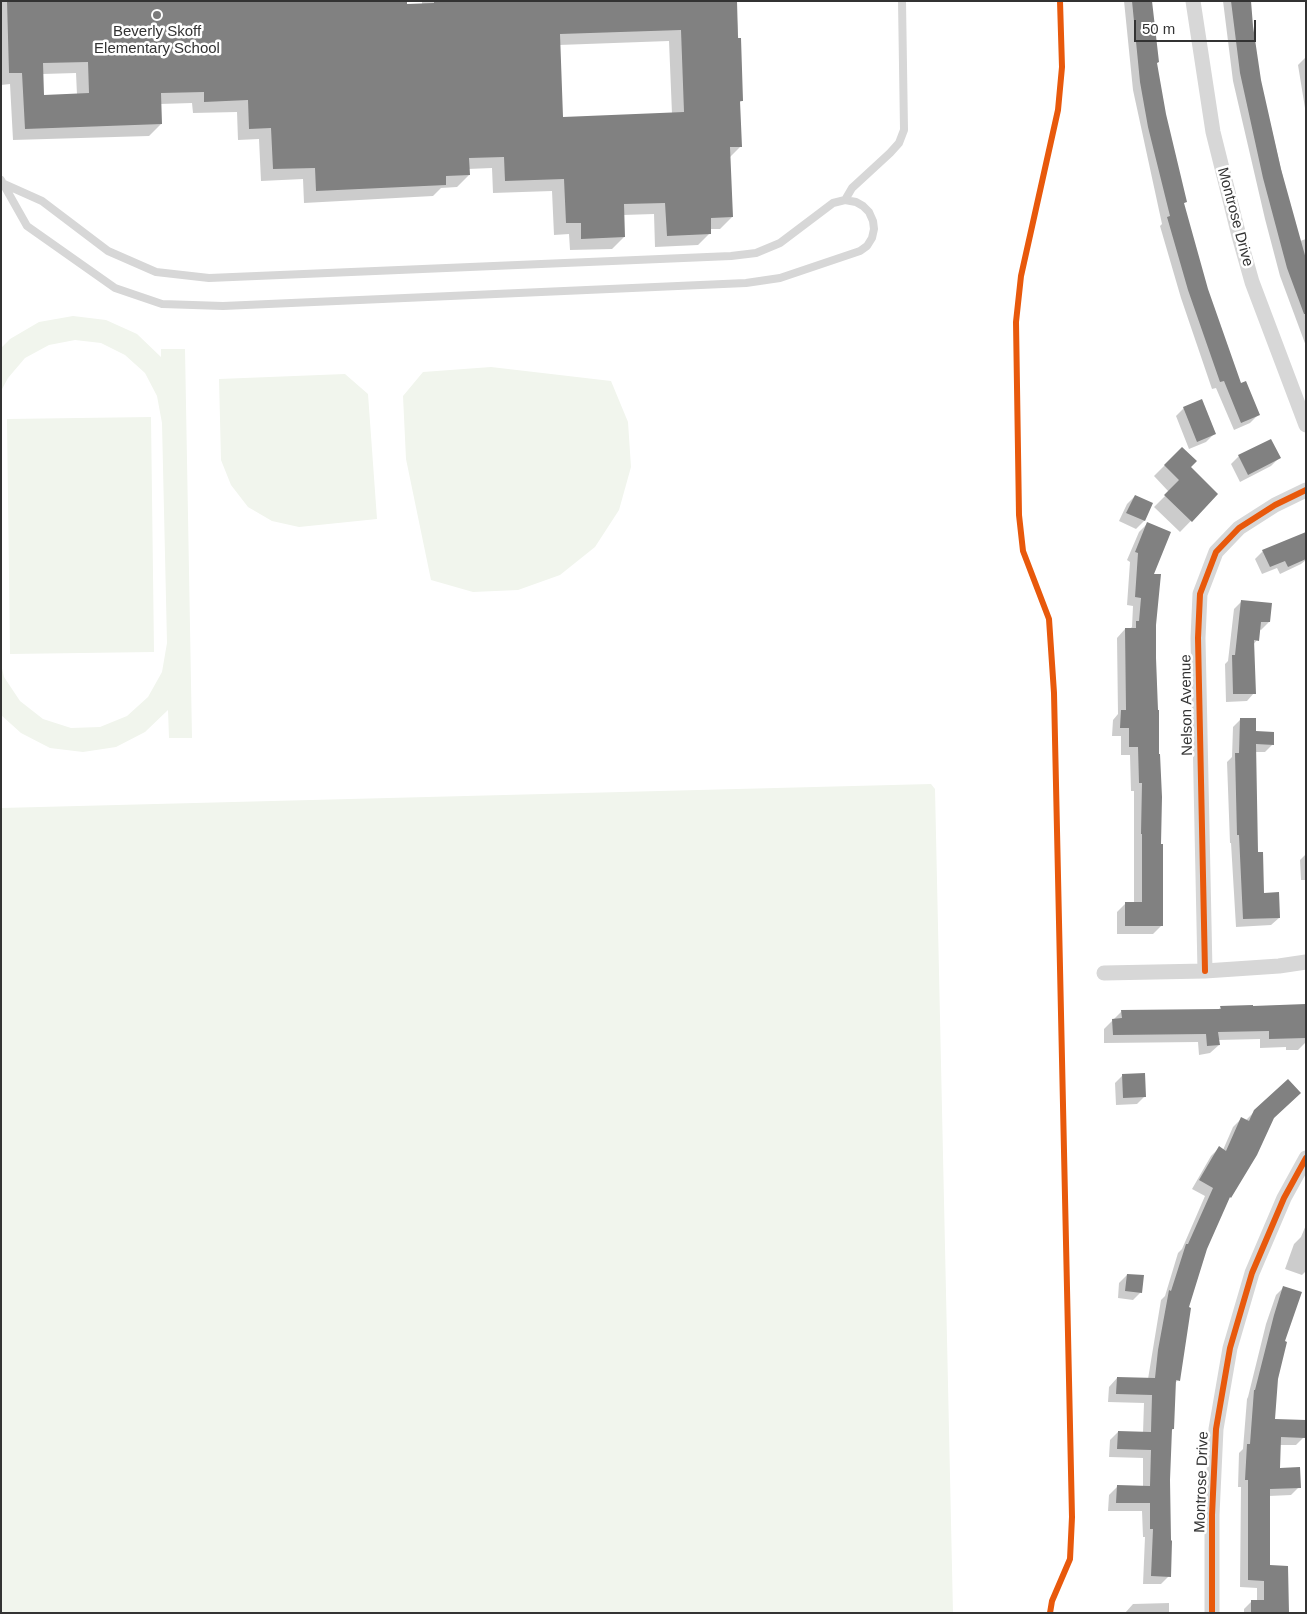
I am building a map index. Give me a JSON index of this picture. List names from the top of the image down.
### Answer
{
  "streets": {
    "street": ["Montrose Drive", "Nelson Avenue"]
  },
  "places": ["Beverly Skoff Elementary School"],
  "scale_bar": "50 m"
}
